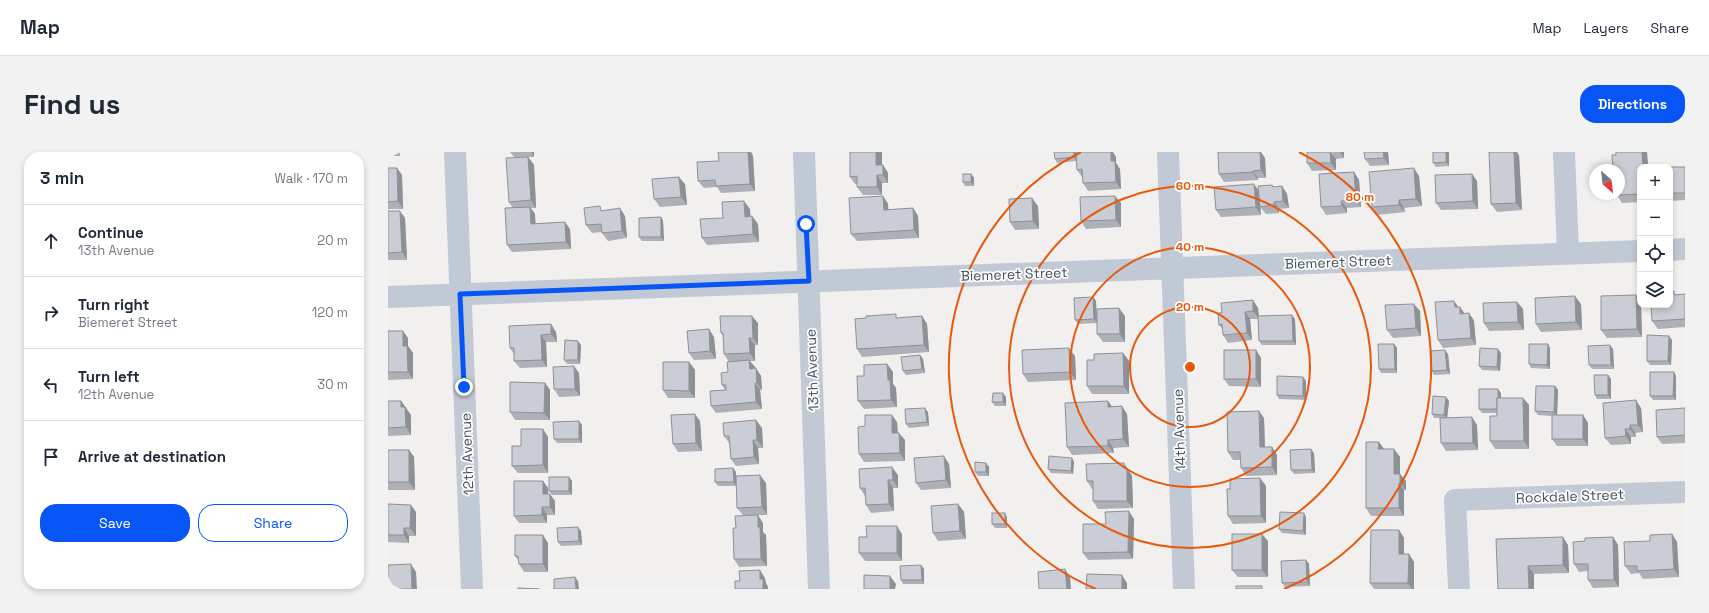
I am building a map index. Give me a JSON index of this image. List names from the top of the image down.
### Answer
{
  "streets": {
    "street": [
      "Biemeret Street",
      "13th Avenue",
      "14th Avenue",
      "12th Avenue",
      "Rockdale Street"
    ]
  },
  "crossings": [
    ["Biemeret Street", "13th Avenue"],
    ["Biemeret Street", "14th Avenue"],
    ["Biemeret Street", "12th Avenue"]
  ],
  "north": "bottom right",
  "page": {
    "header": "Map",
    "nav": ["Map", "Layers", "Share"],
    "buttons": [
      "Directions",
      ["Save", "Share"]
    ],
    "title": "Find us",
    "heading": ["3 min", "Walk · 170 m"],
    "map_buttons": ["+", "−"],
    "list": [
      ["Continue", "13th Avenue", "20 m"],
      ["Turn right", "Biemeret Street", "120 m"],
      ["Turn left", "12th Avenue", "30 m"],
      "Arrive at destination"
    ]
  },
  "rings": [
    "60 m",
    "80 m",
    "40 m",
    "20 m"
  ]
}
